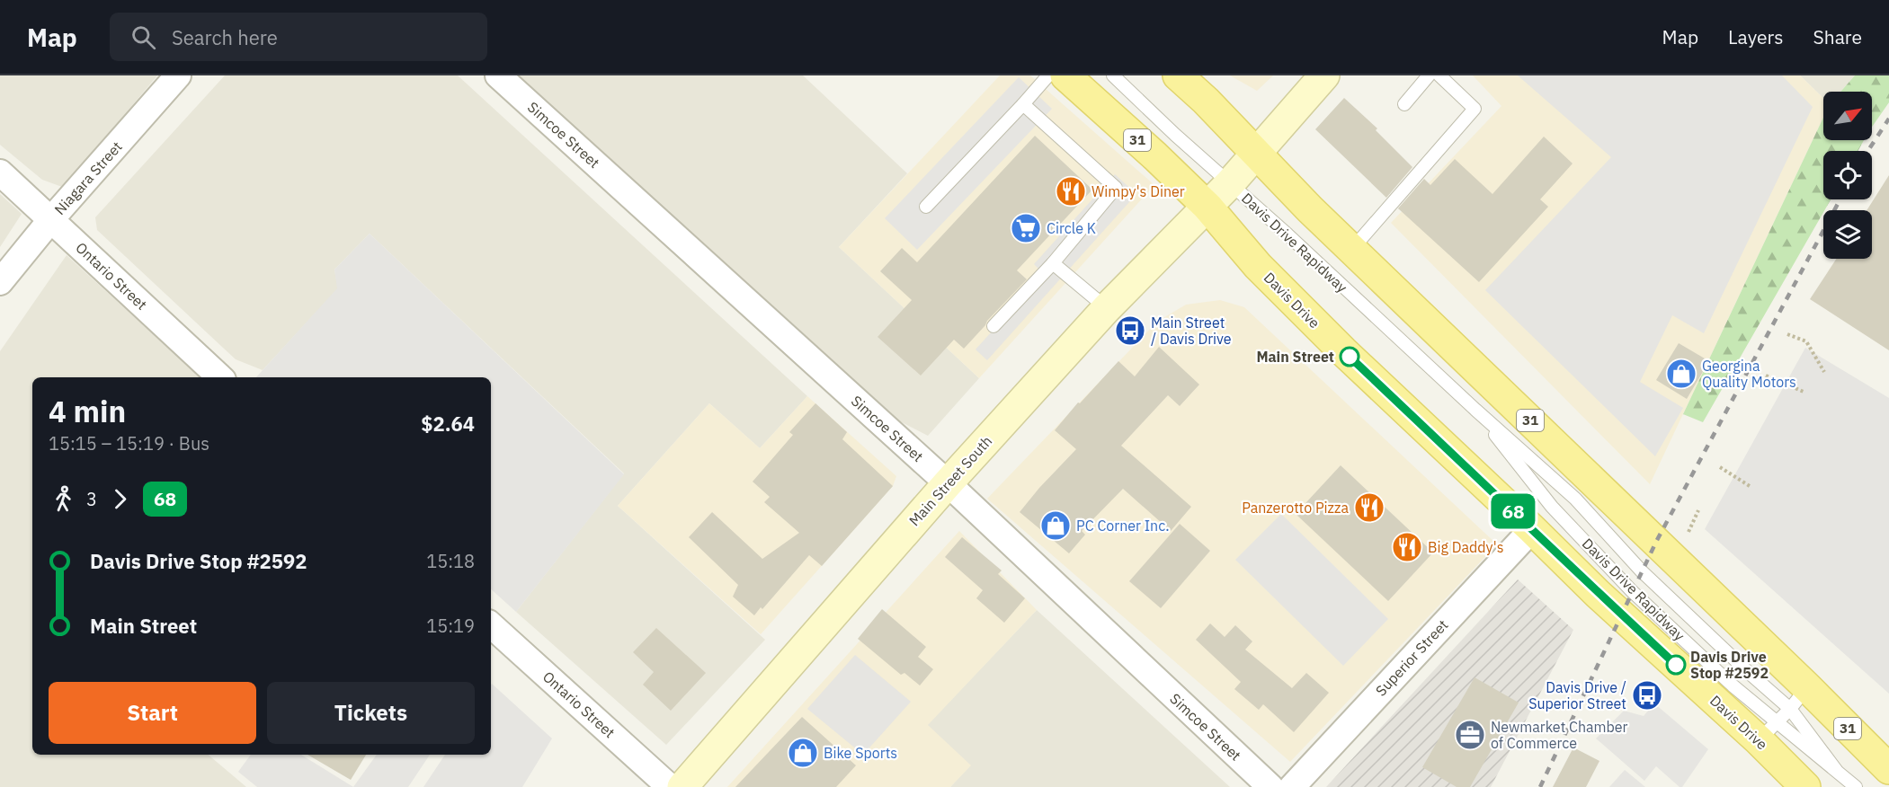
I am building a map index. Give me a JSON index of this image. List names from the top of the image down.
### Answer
{
  "streets": {
    "main road": ["31", "Davis Drive", "Main Street South"],
    "street": [
      "Simcoe Street",
      "Niagara Street",
      "Ontario Street",
      "Superior Street"
    ],
    "lane": ["Davis Drive Rapidway"]
  },
  "crossings": [
    ["Simcoe Street", "Main Street South"],
    ["31", "Davis Drive Rapidway"],
    ["31", "Main Street South"],
    ["Niagara Street", "Ontario Street"],
    ["Davis Drive Rapidway", "Davis Drive"],
    ["Davis Drive Rapidway", "Main Street South"],
    ["Davis Drive", "Main Street South"],
    ["Davis Drive", "Superior Street"]
  ],
  "places": {
    "restaurant": ["Wimpy's Diner", "Panzerotto Pizza", "Big Daddy's"],
    "supermarket": ["Circle K"],
    "bus stop": ["Main Street / Davis Drive", "Davis Drive / Superior Street"],
    "other": ["Main Street", "Davis Drive Stop #2592"],
    "shop": ["Georgina Quality Motors", "PC Corner Inc.", "Bike Sports"],
    "office": ["Newmarket Chamber of Commerce"]
  },
  "lines": ["bus line 68"],
  "north": "top right",
  "page": {
    "header": "Map",
    "search": "Search here",
    "nav": ["Map", "Layers", "Share"],
    "on_map": "68",
    "heading": ["4 min", "15:15 – 15:19 · Bus", "$2.64"],
    "legs": ["3", "68"],
    "list": [
      {
        "name": "Davis Drive Stop #2592",
        "value": "15:18"
      },
      {
        "name": "Main Street",
        "value": "15:19"
      }
    ],
    "buttons": ["Start", "Tickets"]
  }
}
